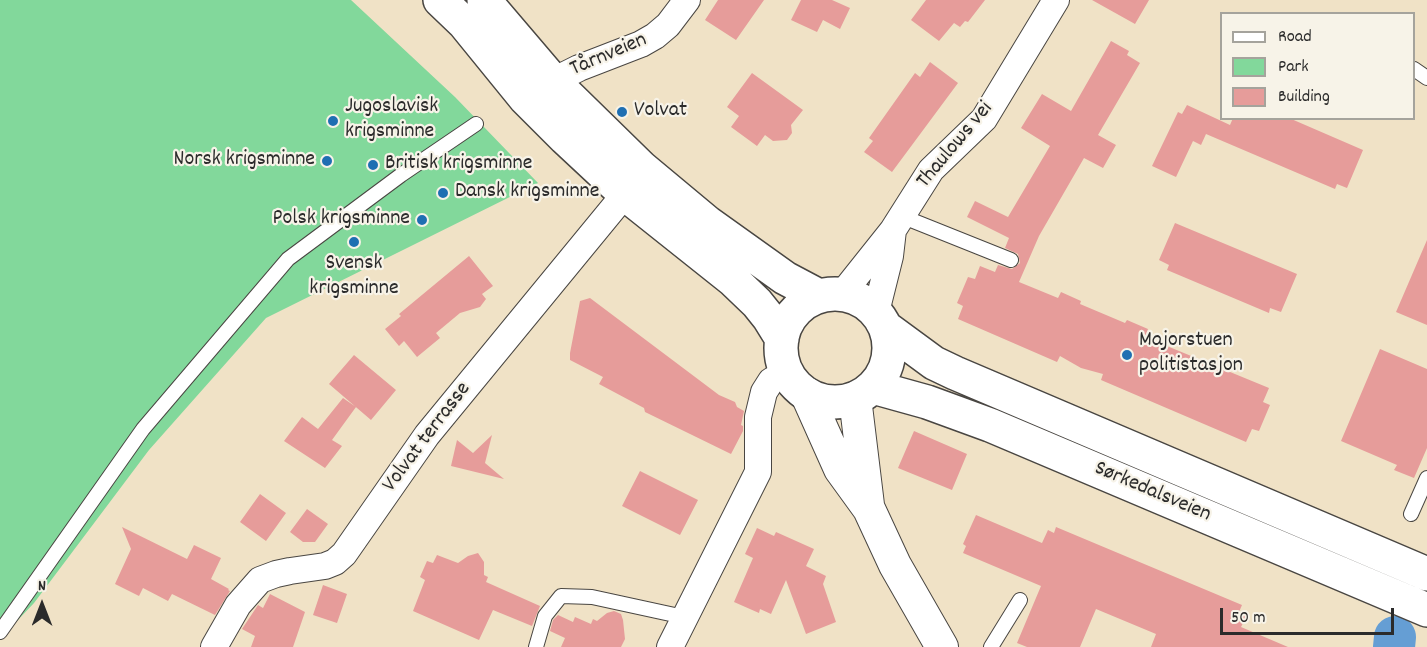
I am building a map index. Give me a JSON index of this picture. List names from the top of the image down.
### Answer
{
  "streets": {
    "main road": ["Sørkedalsveien"],
    "street": ["Tårnveien", "Thaulows vei", "Volvat terrasse"]
  },
  "crossings": [
    ["Thaulows vei", "Sørkedalsveien"]
  ],
  "places": [
    "Volvat",
    "Jugoslavisk krigsminne",
    "Norsk krigsminne",
    "Britisk krigsminne",
    "Dansk krigsminne",
    "Polsk krigsminne",
    "Svensk krigsminne",
    "Majorstuen politistasjon"
  ],
  "legend": ["Road", "Park", "Building"],
  "scale_bar": "50 m",
  "north": "top"
}
